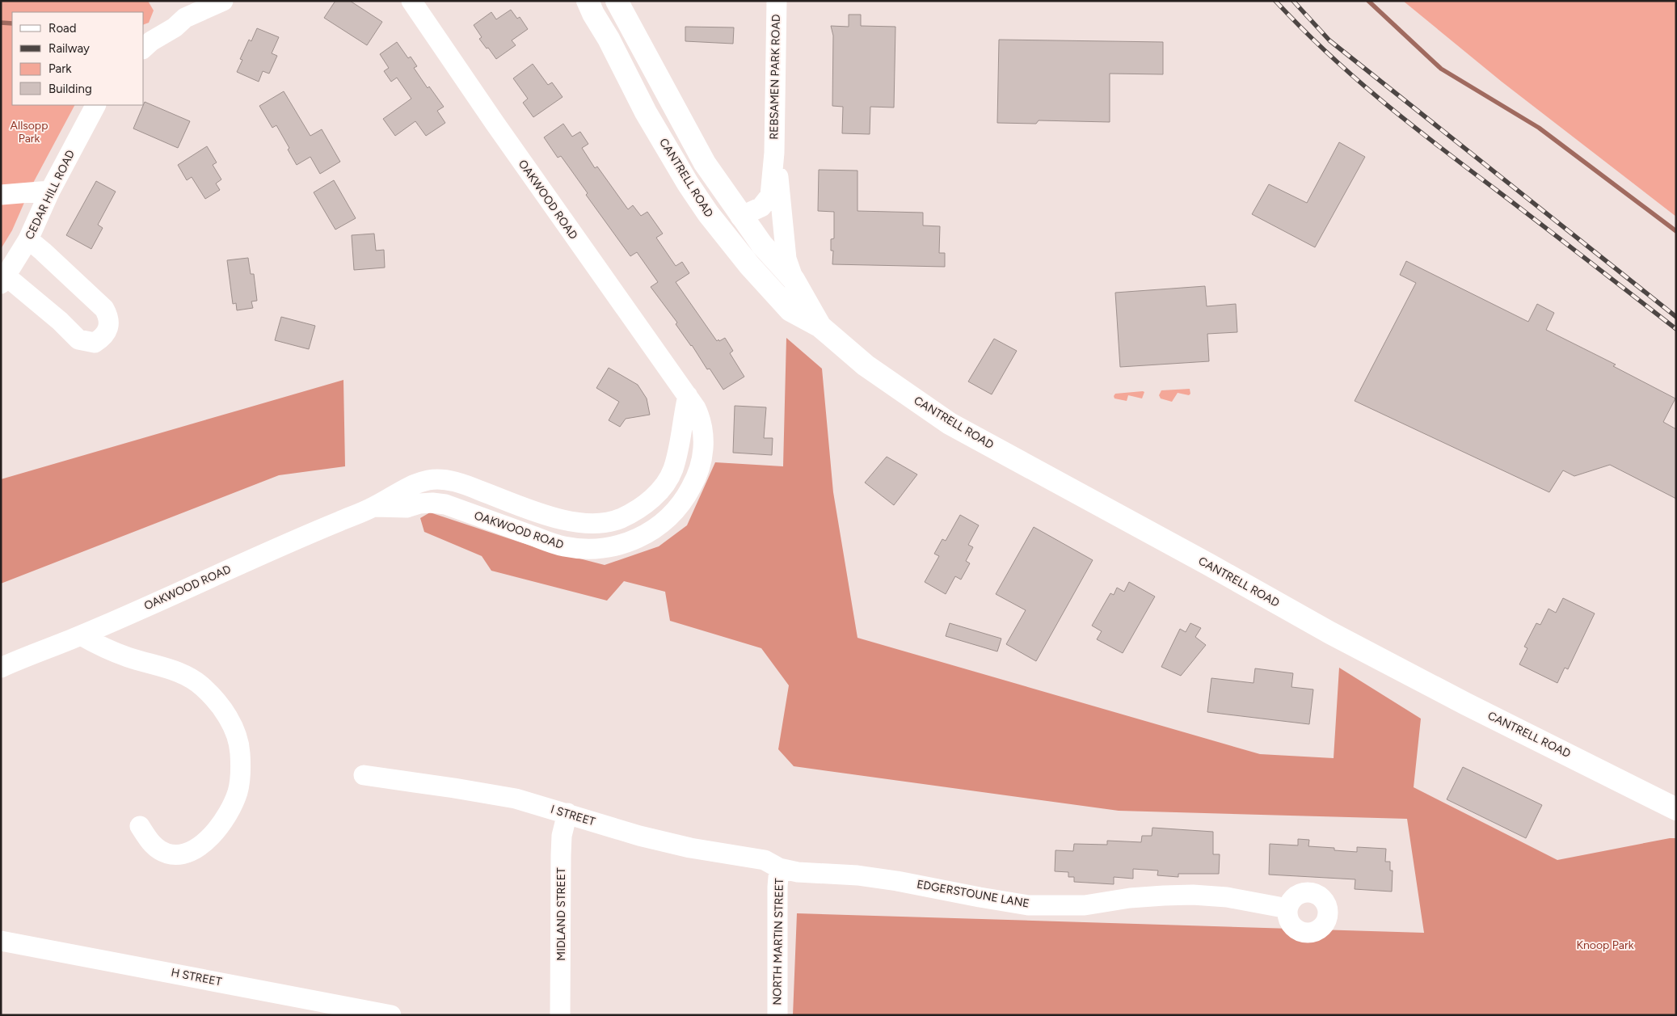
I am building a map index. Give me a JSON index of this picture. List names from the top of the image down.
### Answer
{
  "streets": {
    "main road": ["CANTRELL ROAD"],
    "street": [
      "REBSAMEN PARK ROAD",
      "CEDAR HILL ROAD",
      "OAKWOOD ROAD",
      "I STREET",
      "EDGERSTOUNE LANE",
      "MIDLAND STREET",
      "NORTH MARTIN STREET",
      "H STREET"
    ]
  },
  "crossings": [
    ["REBSAMEN PARK ROAD", "CANTRELL ROAD"],
    ["I STREET", "EDGERSTOUNE LANE"],
    ["I STREET", "MIDLAND STREET"],
    ["I STREET", "NORTH MARTIN STREET"],
    ["EDGERSTOUNE LANE", "NORTH MARTIN STREET"]
  ],
  "parks": ["Allsopp Park", "Knoop Park"],
  "legend": [
    "Road",
    "Railway",
    "Park",
    "Building"
  ]
}
